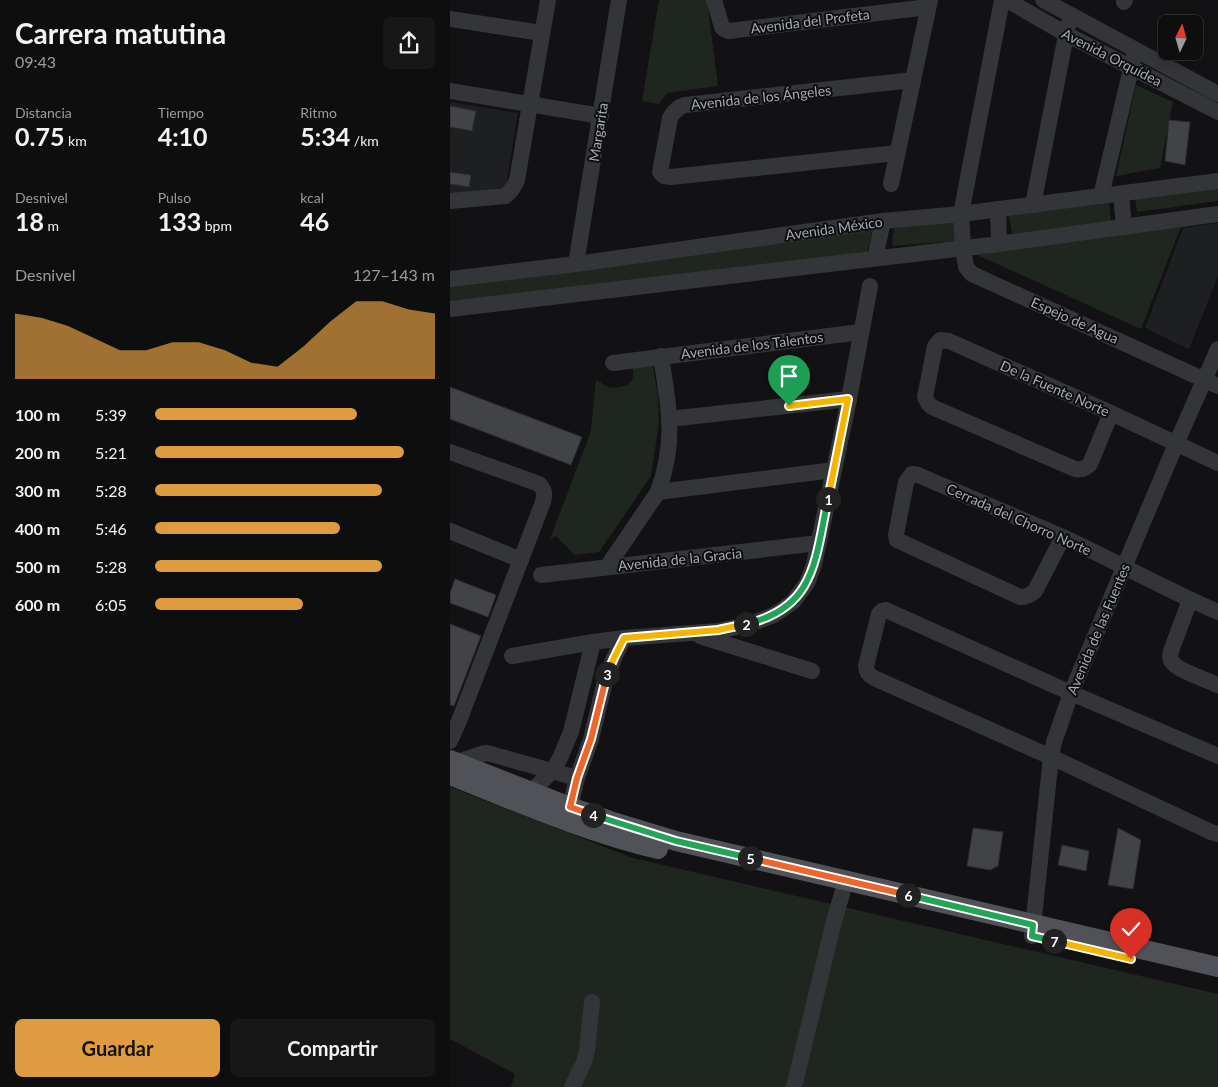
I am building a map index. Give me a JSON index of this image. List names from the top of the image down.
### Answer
{
  "streets": {
    "street": [
      "Avenida del Profeta",
      "Avenida Orquídea",
      "Avenida de los Ángeles",
      "Margarita",
      "Avenida México",
      "Espejo de Agua",
      "Avenida de los Talentos",
      "De la Fuente Norte",
      "Cerrada del Chorro Norte",
      "Avenida de la Gracia",
      "Avenida de las Fuentes"
    ]
  },
  "crossings": [
    ["Margarita", "Avenida México"],
    ["Avenida México", "Espejo de Agua"],
    ["Espejo de Agua", "Avenida de las Fuentes"],
    ["De la Fuente Norte", "Avenida de las Fuentes"],
    ["Cerrada del Chorro Norte", "Avenida de las Fuentes"]
  ],
  "north": "top",
  "page": {
    "heading": ["Carrera matutina", "09:43"],
    "stats": [
      ["Distancia", "0.75 km"],
      ["Tiempo", "4:10"],
      ["Ritmo", "5:34 /km"],
      ["Desnivel", "18 m"],
      ["Pulso", "133 bpm"],
      ["kcal", "46"]
    ],
    "chart": ["Desnivel", "127–143 m"],
    "list": [
      {
        "name": "100 m",
        "note": "5:39"
      },
      {
        "name": "200 m",
        "note": "5:21"
      },
      {
        "name": "300 m",
        "note": "5:28"
      },
      {
        "name": "400 m",
        "note": "5:46"
      },
      {
        "name": "500 m",
        "note": "5:28"
      },
      {
        "name": "600 m",
        "note": "6:05"
      }
    ],
    "pins": [
      "1",
      "2",
      "3",
      "4",
      "5",
      "6",
      "7"
    ],
    "buttons": ["Guardar", "Compartir"]
  }
}
